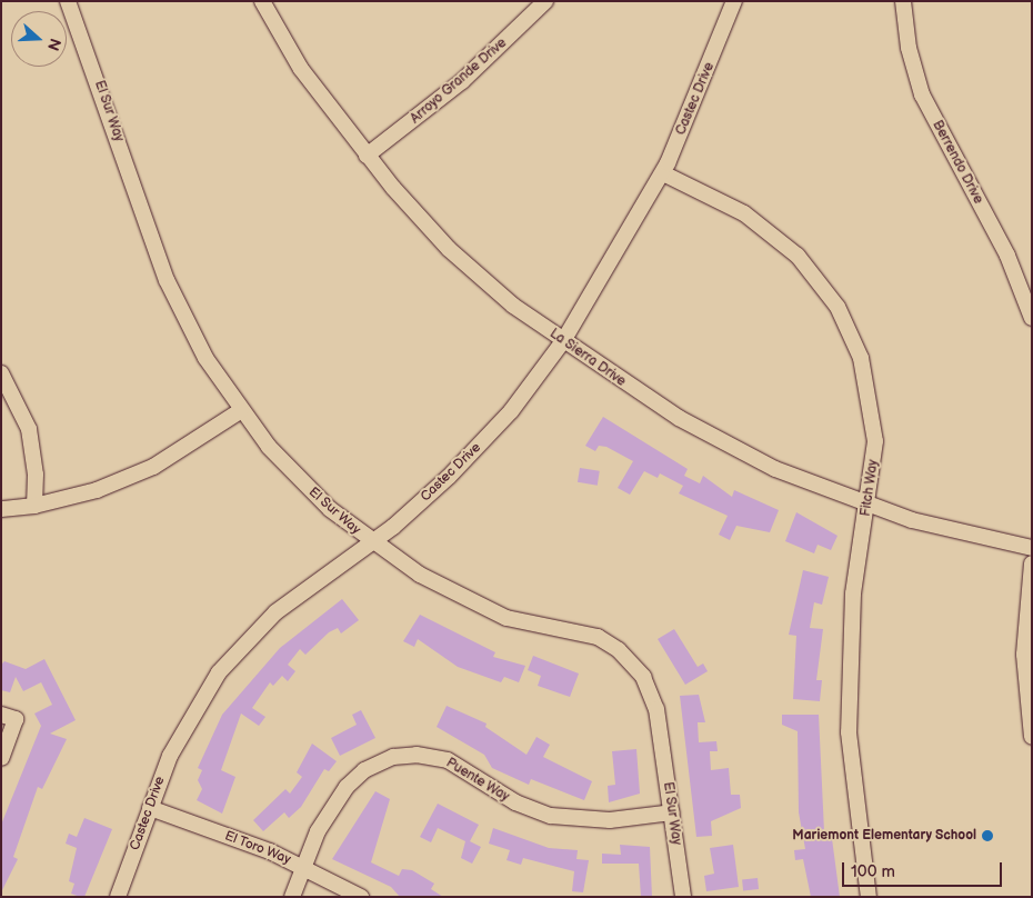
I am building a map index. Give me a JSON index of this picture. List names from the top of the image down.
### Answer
{
  "streets": {
    "street": [
      "Arroyo Grande Drive",
      "Castec Drive",
      "El Sur Way",
      "Berrendo Drive",
      "La Sierra Drive",
      "Fitch Way",
      "Puente Way",
      "El Toro Way"
    ]
  },
  "crossings": [
    ["Arroyo Grande Drive", "La Sierra Drive"],
    ["Castec Drive", "El Sur Way"],
    ["Castec Drive", "La Sierra Drive"],
    ["Castec Drive", "Fitch Way"],
    ["Castec Drive", "El Toro Way"],
    ["El Sur Way", "Puente Way"],
    ["La Sierra Drive", "Fitch Way"],
    ["Puente Way", "El Toro Way"]
  ],
  "places": ["Mariemont Elementary School"],
  "scale_bar": "100 m",
  "north": "right"
}
